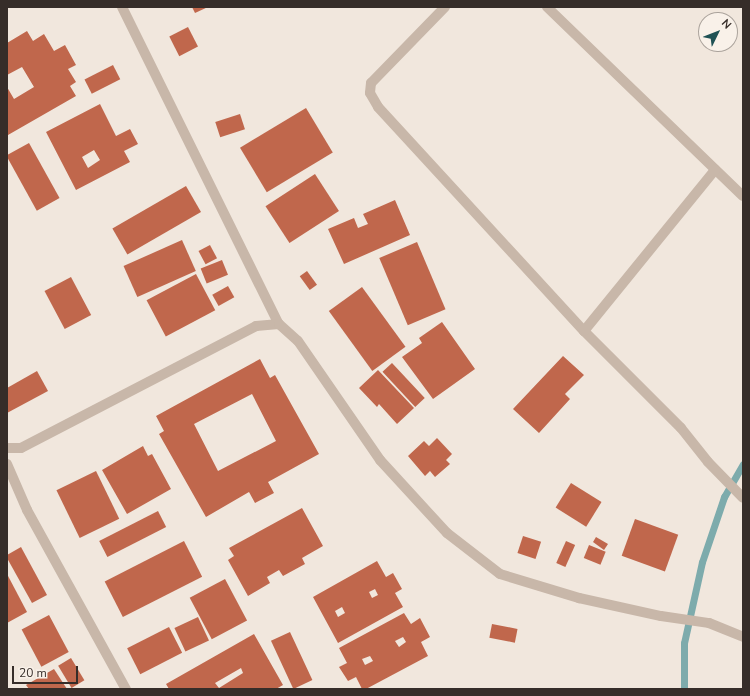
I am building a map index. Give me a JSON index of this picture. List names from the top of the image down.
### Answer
{
  "scale_bar": "20 m",
  "north": "top right"
}
